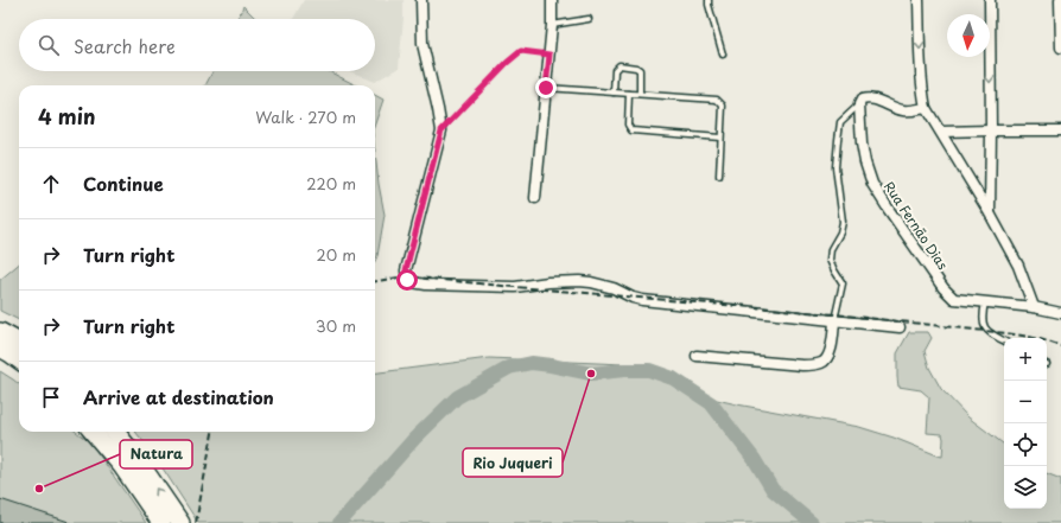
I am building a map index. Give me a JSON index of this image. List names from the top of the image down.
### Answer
{
  "streets": {
    "street": ["Rua Fernão Dias"]
  },
  "places": ["Rio Juqueri", "Natura"],
  "north": "bottom",
  "page": {
    "search": "Search here",
    "heading": ["4 min", "Walk · 270 m"],
    "list": [
      ["Continue", "220 m"],
      ["Turn right", "20 m"],
      ["Turn right", "30 m"],
      "Arrive at destination"
    ],
    "map_buttons": ["+", "−"]
  }
}
